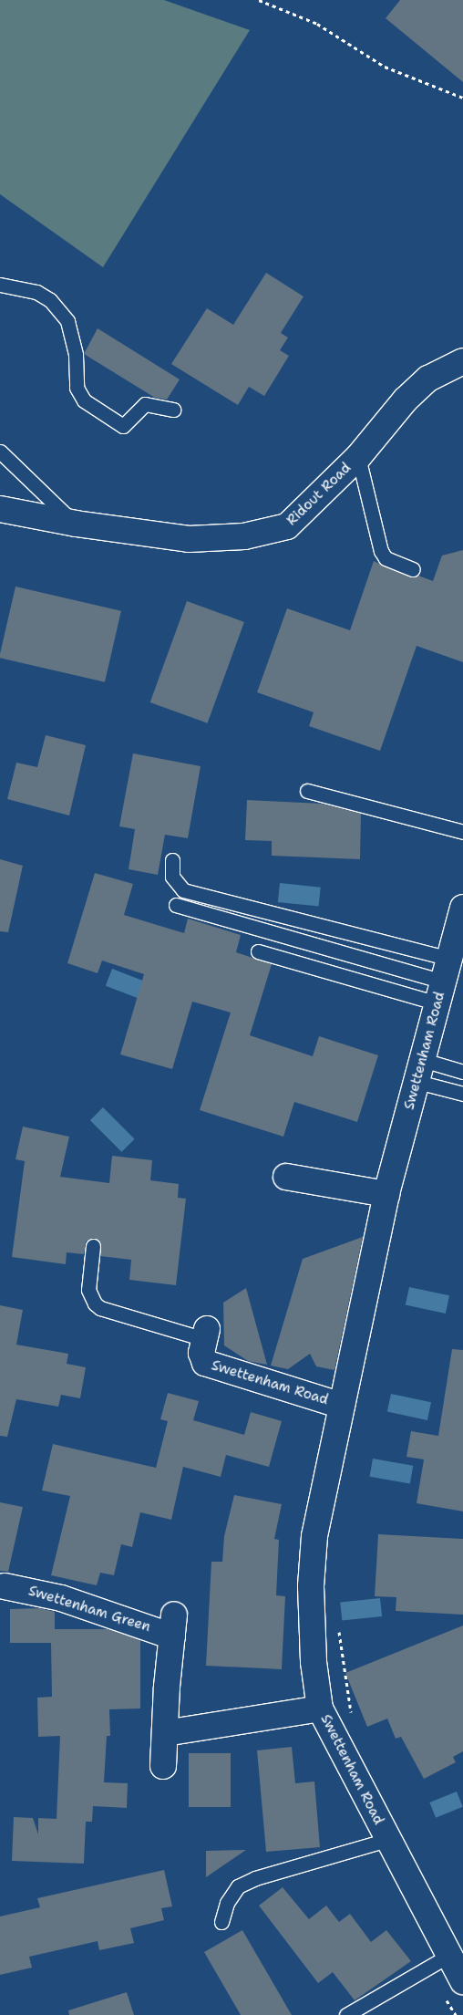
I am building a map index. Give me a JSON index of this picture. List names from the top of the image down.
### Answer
{
  "streets": {
    "street": ["Ridout Road", "Swettenham Road", "Swettenham Green"]
  }
}
